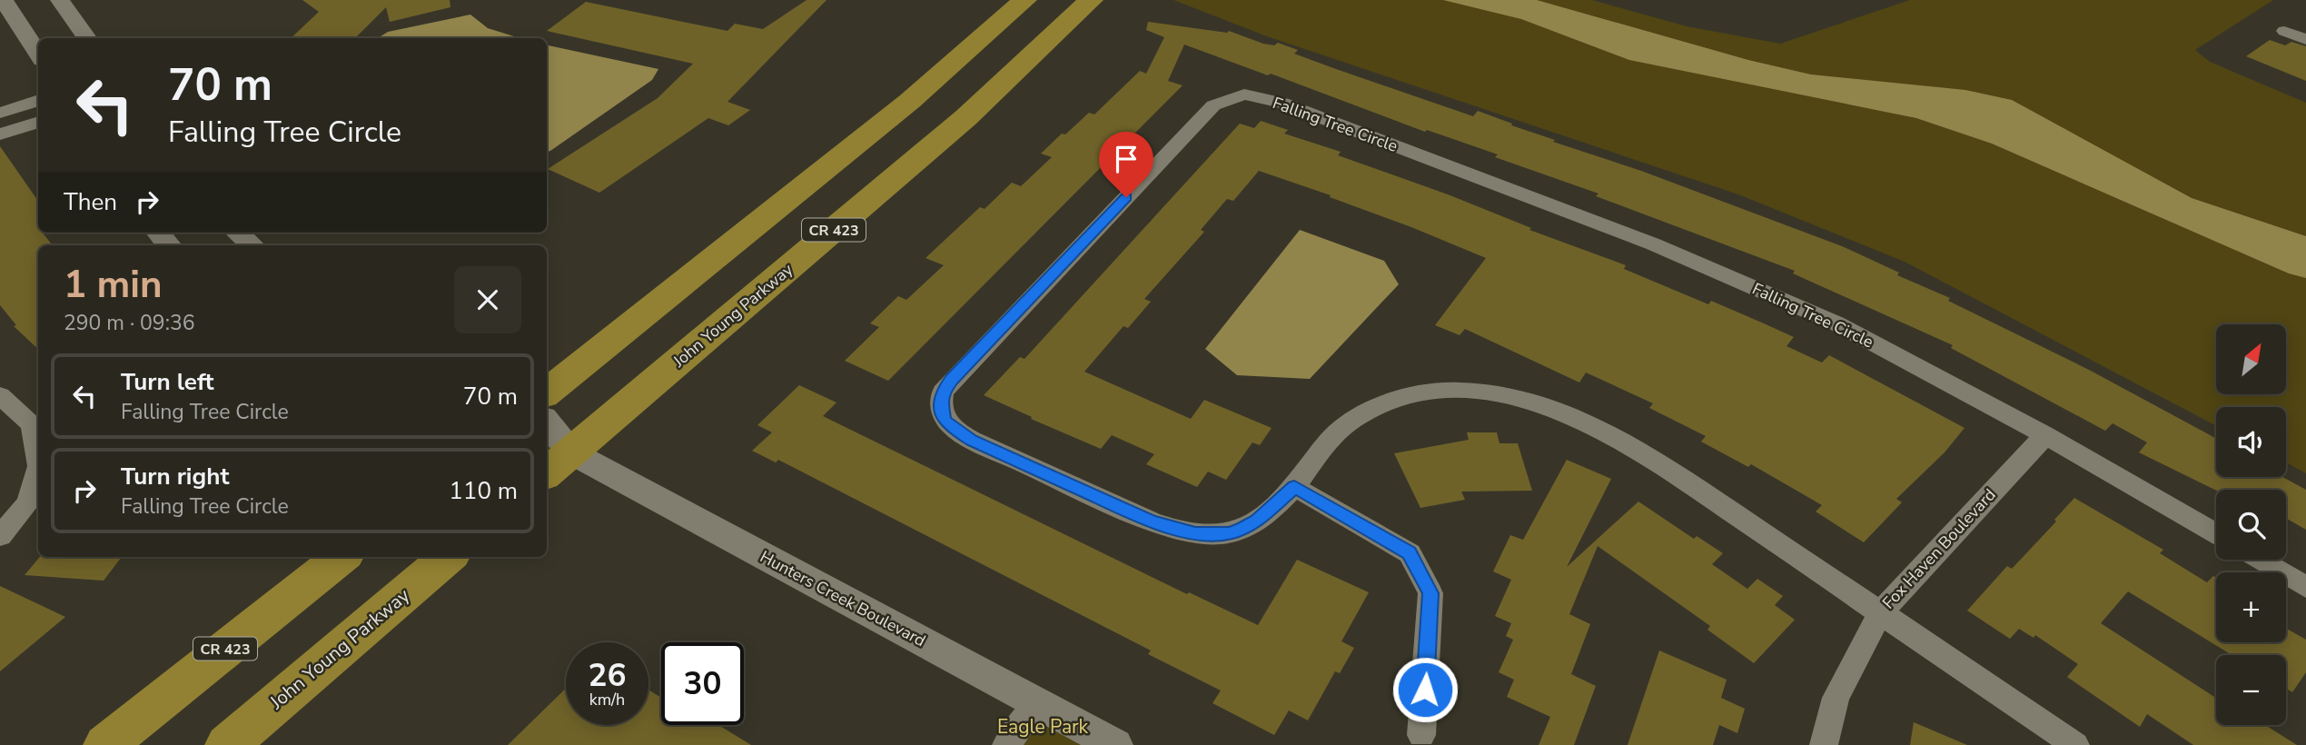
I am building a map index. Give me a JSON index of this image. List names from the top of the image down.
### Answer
{
  "streets": {
    "highway": ["CR 423", "John Young Parkway"],
    "street": ["Falling Tree Circle", "Fox Haven Boulevard", "Hunters Creek Boulevard"]
  },
  "crossings": [
    ["Falling Tree Circle", "Fox Haven Boulevard"],
    ["John Young Parkway", "Hunters Creek Boulevard"]
  ],
  "parks": ["Eagle Park"],
  "north": "top right",
  "page": {
    "turn": ["70 m", "Falling Tree Circle"],
    "then": "Then",
    "heading": ["1 min", "290 m · 09:36"],
    "map_buttons": ["+", "−"],
    "list": [
      {
        "name": "Turn left",
        "note": "Falling Tree Circle",
        "value": "70 m"
      },
      {
        "name": "Turn right",
        "note": "Falling Tree Circle",
        "value": "110 m"
      }
    ],
    "speed": "26 km/h",
    "limit": "30"
  }
}
